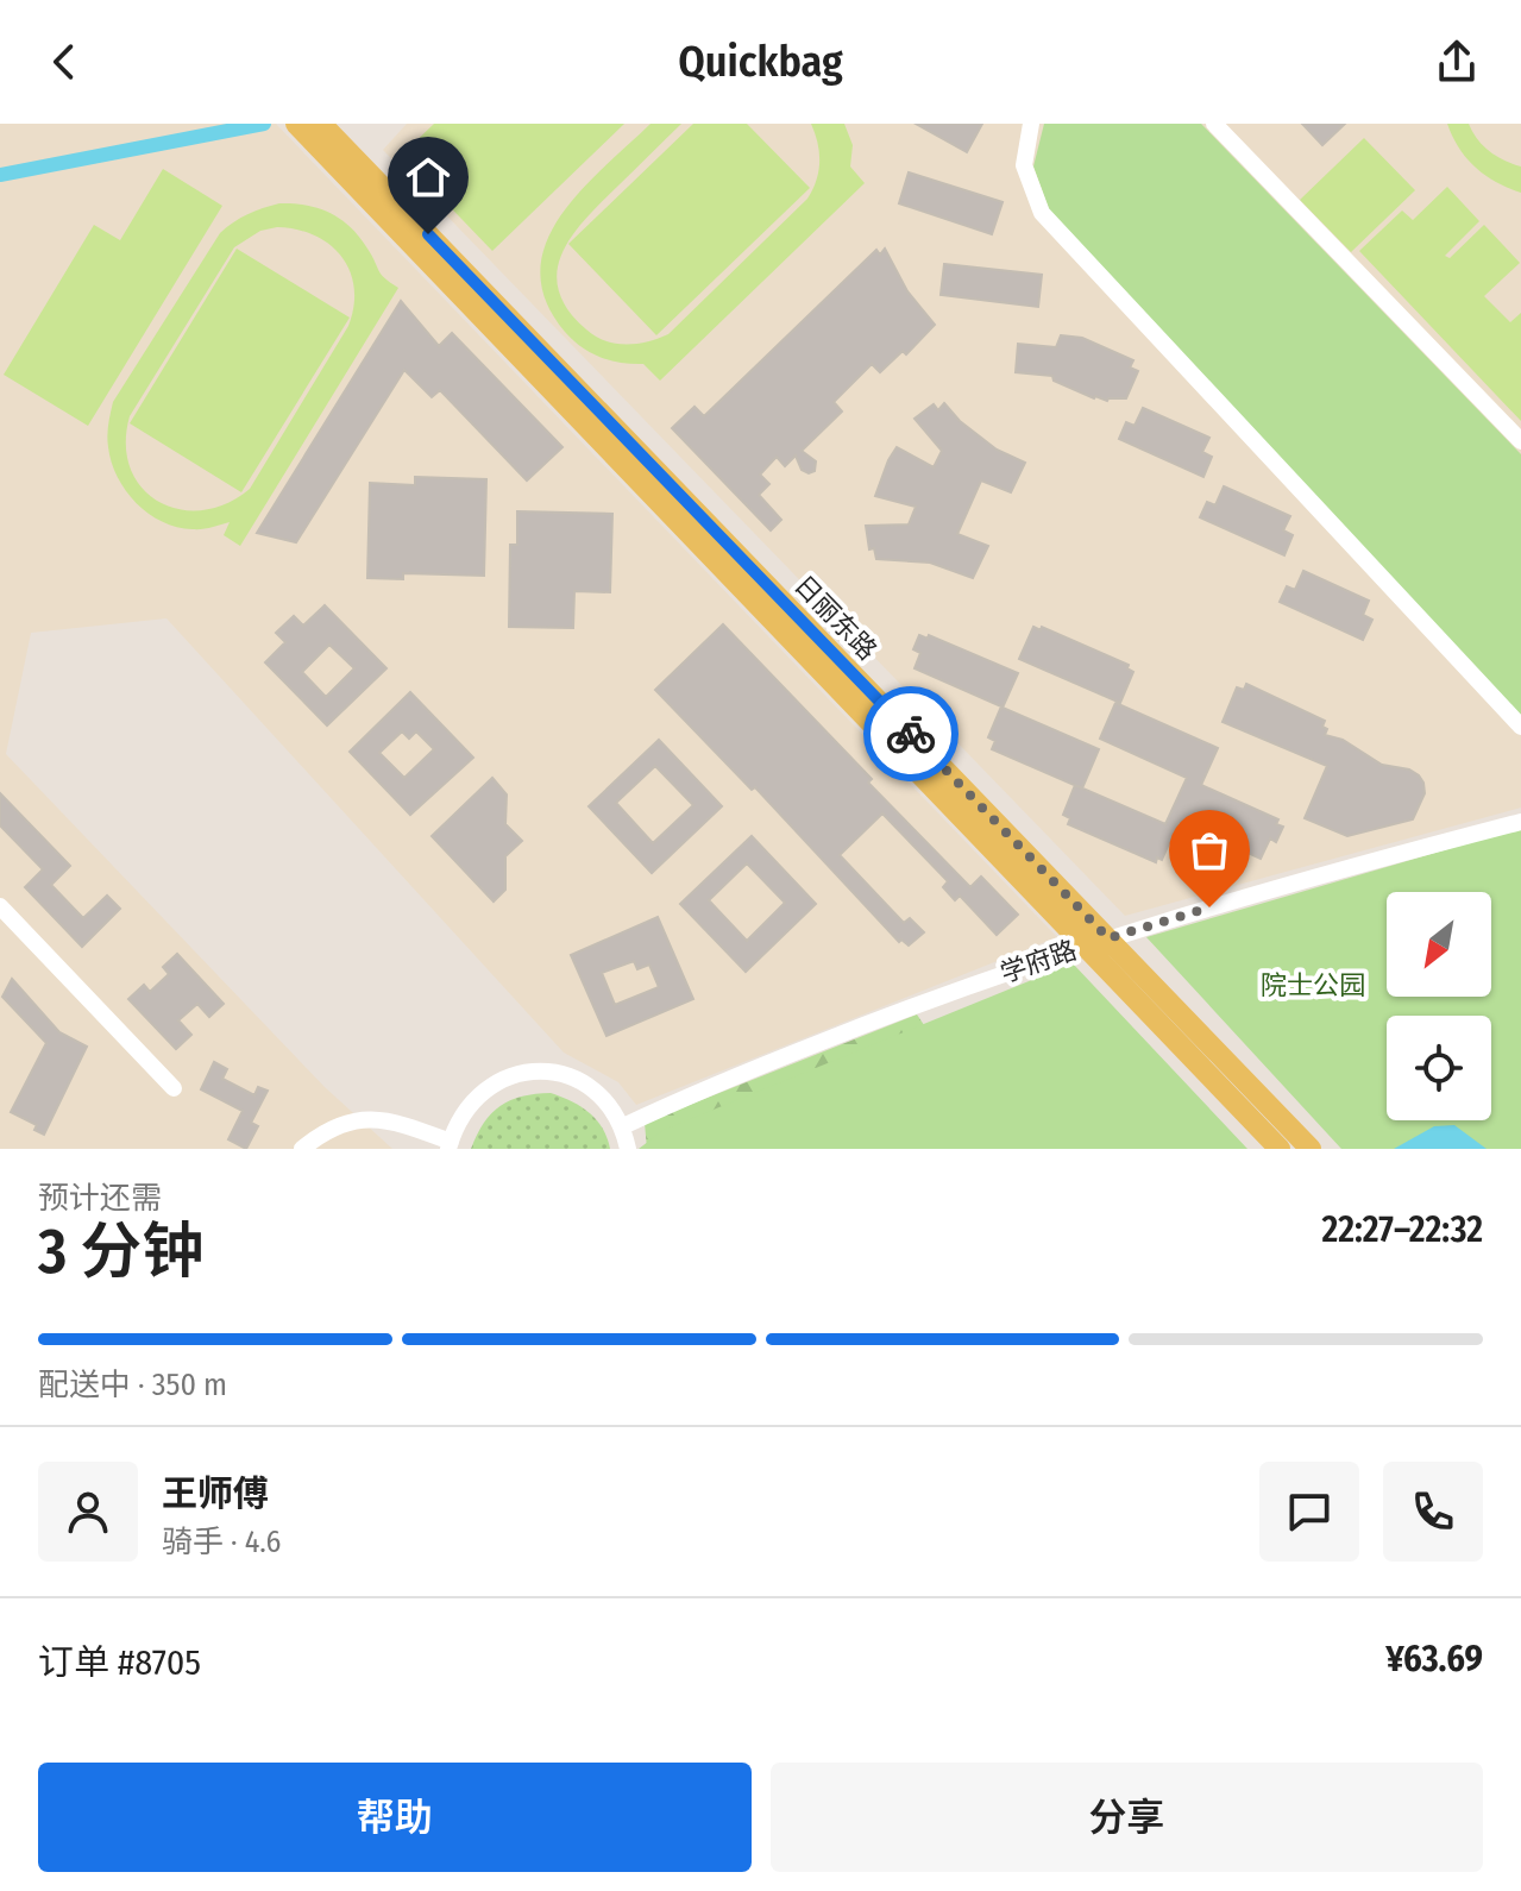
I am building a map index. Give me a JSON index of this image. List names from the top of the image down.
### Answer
{
  "streets": {
    "main road": ["日丽东路"],
    "street": ["学府路"]
  },
  "crossings": [
    ["日丽东路", "学府路"]
  ],
  "parks": ["院士公园"],
  "north": "bottom left",
  "page": {
    "header": "Quickbag",
    "heading": ["3 分钟", "预计还需", "22:27–22:32"],
    "panel": [
      "王师傅",
      "骑手 · 4.6",
      "订单 #8705",
      "¥63.69"
    ],
    "bar": "配送中 · 350 m",
    "buttons": ["帮助", "分享"]
  }
}
